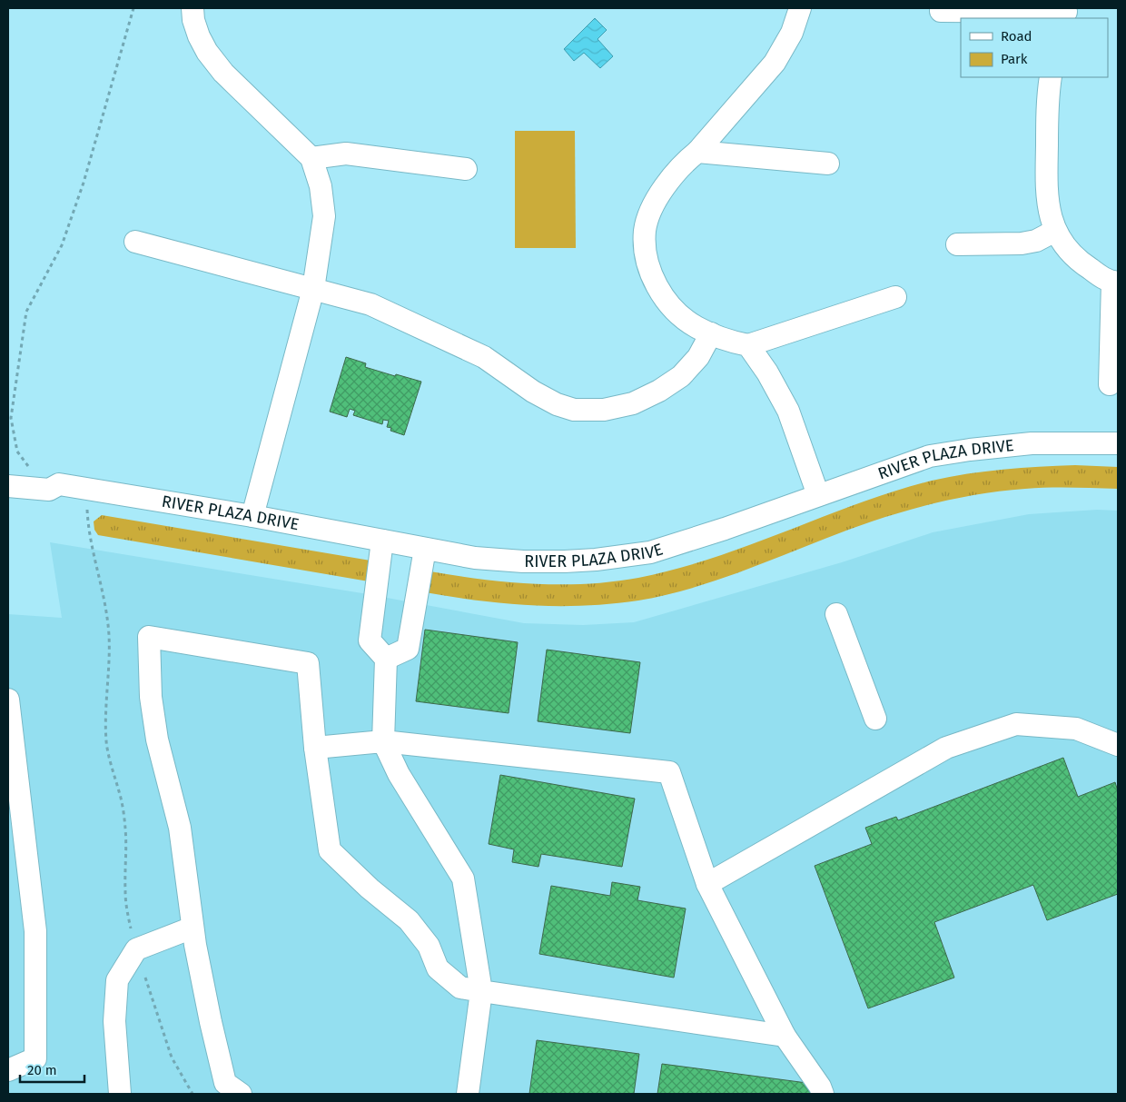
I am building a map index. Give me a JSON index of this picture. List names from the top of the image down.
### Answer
{
  "streets": {
    "street": ["RIVER PLAZA DRIVE"]
  },
  "legend": ["Road", "Park"],
  "scale_bar": "20 m"
}
